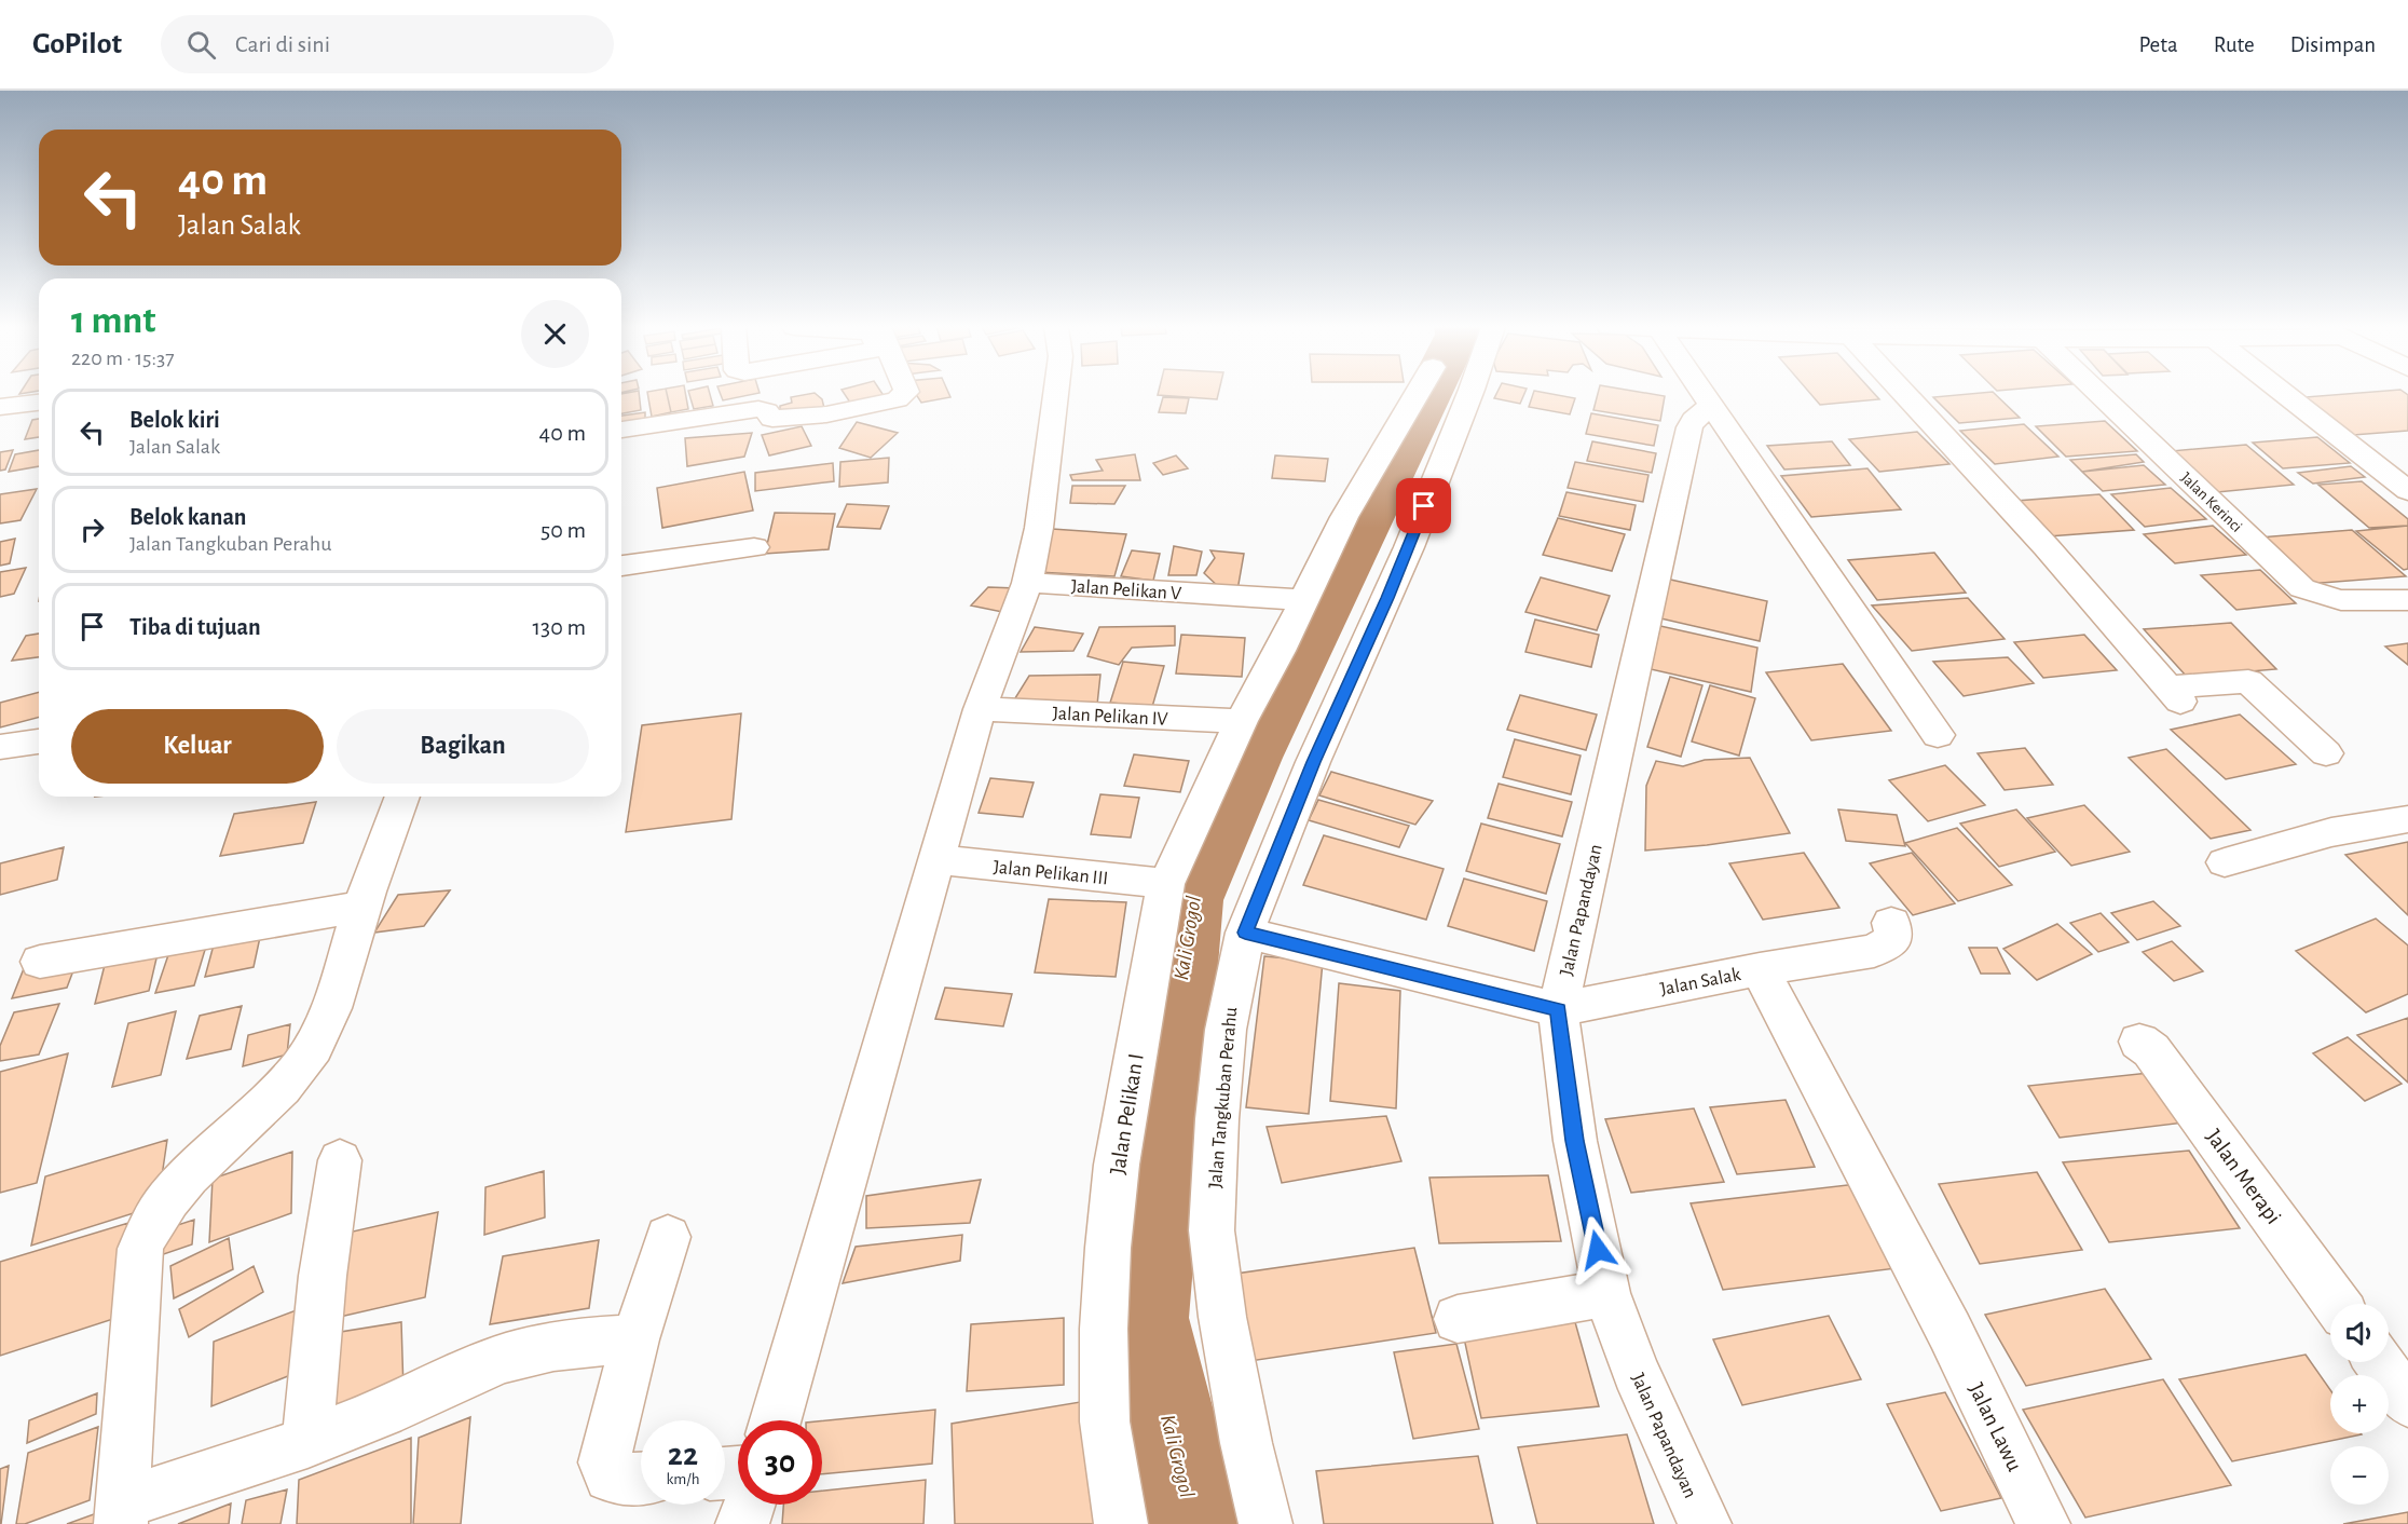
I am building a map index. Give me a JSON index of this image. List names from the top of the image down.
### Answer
{
  "streets": {
    "street": [
      "Jalan Kerinci",
      "Jalan Pelikan V",
      "Jalan Pelikan IV",
      "Jalan Pelikan III",
      "Jalan Papandayan",
      "Jalan Salak",
      "Jalan Tangkuban Perahu",
      "Jalan Pelikan I",
      "Jalan Merapi",
      "Jalan Lawu"
    ]
  },
  "crossings": [
    ["Jalan Pelikan V", "Jalan Pelikan I"],
    ["Jalan Pelikan IV", "Jalan Pelikan I"],
    ["Jalan Pelikan III", "Jalan Pelikan I"],
    ["Jalan Papandayan", "Jalan Salak"],
    ["Jalan Salak", "Jalan Tangkuban Perahu"],
    ["Jalan Salak", "Jalan Lawu"]
  ],
  "water": ["Kali Grogol"],
  "page": {
    "header": "GoPilot",
    "search": "Cari di sini",
    "nav": ["Peta", "Rute", "Disimpan"],
    "turn": ["40 m", "Jalan Salak"],
    "heading": ["1 mnt", "220 m · 15:37"],
    "list": [
      {
        "name": "Belok kiri",
        "note": "Jalan Salak",
        "value": "40 m"
      },
      {
        "name": "Belok kanan",
        "note": "Jalan Tangkuban Perahu",
        "value": "50 m"
      },
      {
        "name": "Tiba di tujuan",
        "value": "130 m"
      }
    ],
    "buttons": ["Keluar", "Bagikan"],
    "map_buttons": ["+", "−"],
    "speed": "22 km/h",
    "limit": "30"
  }
}
